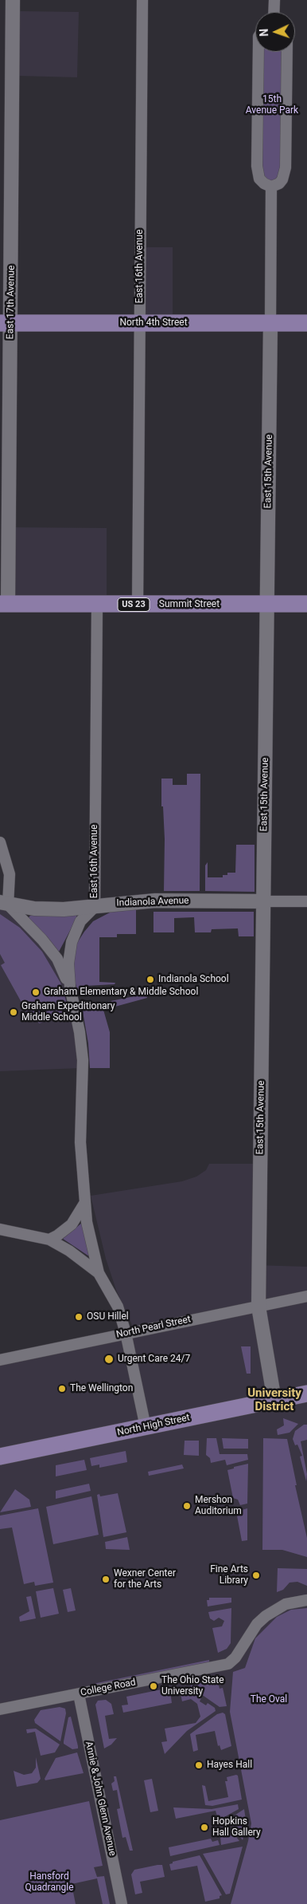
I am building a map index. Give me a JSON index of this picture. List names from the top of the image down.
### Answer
{
  "streets": {
    "main road": [
      "North 4th Street",
      "US 23",
      "Summit Street",
      "North High Street"
    ],
    "street": [
      "East 16th Avenue",
      "East 17th Avenue",
      "East 15th Avenue",
      "Indianola Avenue",
      "North Pearl Street",
      "College Road",
      "Annie & John Glenn Avenue"
    ]
  },
  "crossings": [
    ["East 16th Avenue", "North 4th Street"],
    ["East 16th Avenue", "Summit Street"],
    ["East 16th Avenue", "Indianola Avenue"],
    ["East 16th Avenue", "North Pearl Street"],
    ["East 16th Avenue", "North High Street"],
    ["East 17th Avenue", "North 4th Street"],
    ["East 17th Avenue", "Summit Street"],
    ["North 4th Street", "East 15th Avenue"],
    ["East 15th Avenue", "Summit Street"],
    ["East 15th Avenue", "Indianola Avenue"],
    ["East 15th Avenue", "North Pearl Street"],
    ["East 15th Avenue", "North High Street"],
    ["College Road", "Annie & John Glenn Avenue"]
  ],
  "districts": ["University District"],
  "parks": ["15th Avenue Park", "The Oval", "Hansford Quadrangle"],
  "places": [
    "Indianola School",
    "Graham Elementary & Middle School",
    "Graham Expeditionary Middle School",
    "OSU Hillel",
    "Urgent Care 24/7",
    "The Wellington",
    "Mershon Auditorium",
    "Fine Arts Library",
    "Wexner Center for the Arts",
    "The Ohio State University",
    "Hayes Hall",
    "Hopkins Hall Gallery"
  ],
  "north": "left"
}
